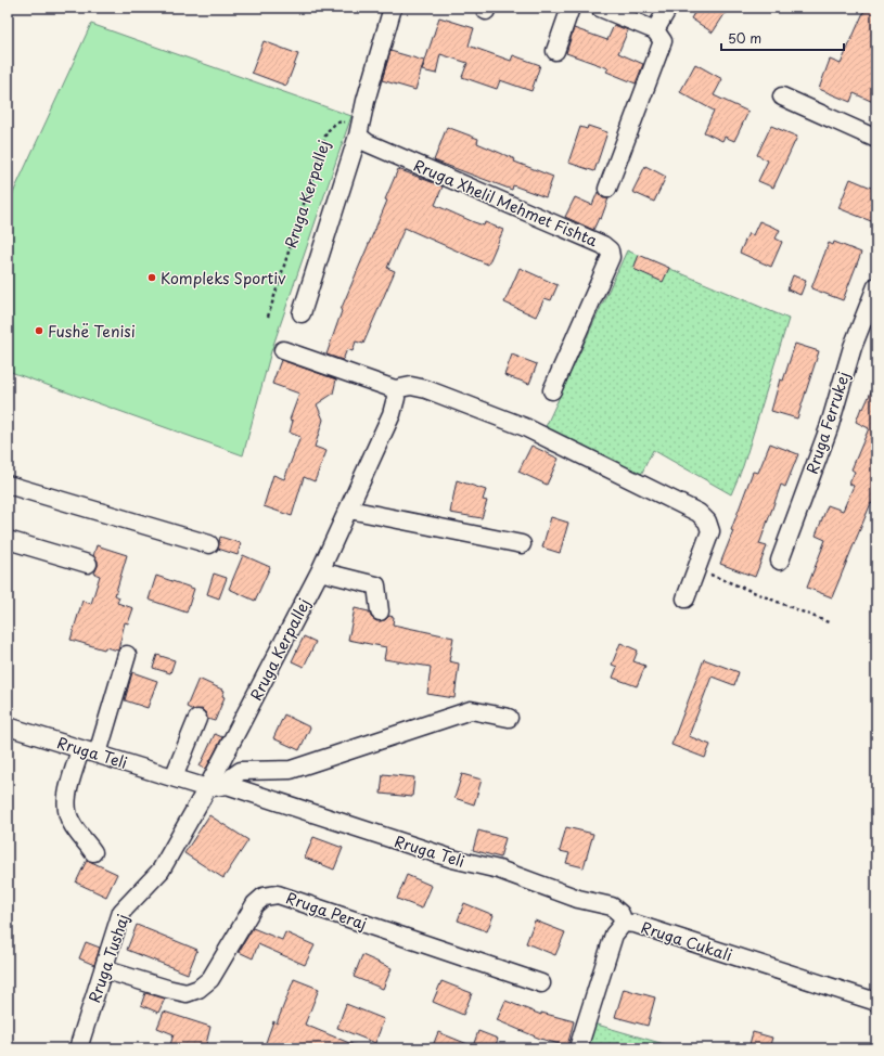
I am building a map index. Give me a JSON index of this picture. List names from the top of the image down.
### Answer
{
  "streets": {
    "street": [
      "Rruga Kerpallej",
      "Rruga Xhelil Mehmet Fishta",
      "Rruga Ferrukej",
      "Rruga Teli",
      "Rruga Peraj",
      "Rruga Cukali",
      "Rruga Tushaj"
    ]
  },
  "crossings": [
    ["Rruga Kerpallej", "Rruga Xhelil Mehmet Fishta"],
    ["Rruga Kerpallej", "Rruga Teli"],
    ["Rruga Kerpallej", "Rruga Tushaj"],
    ["Rruga Teli", "Rruga Cukali"],
    ["Rruga Teli", "Rruga Tushaj"],
    ["Rruga Peraj", "Rruga Tushaj"]
  ],
  "places": ["Kompleks Sportiv", "Fushë Tenisi"],
  "scale_bar": "50 m"
}
